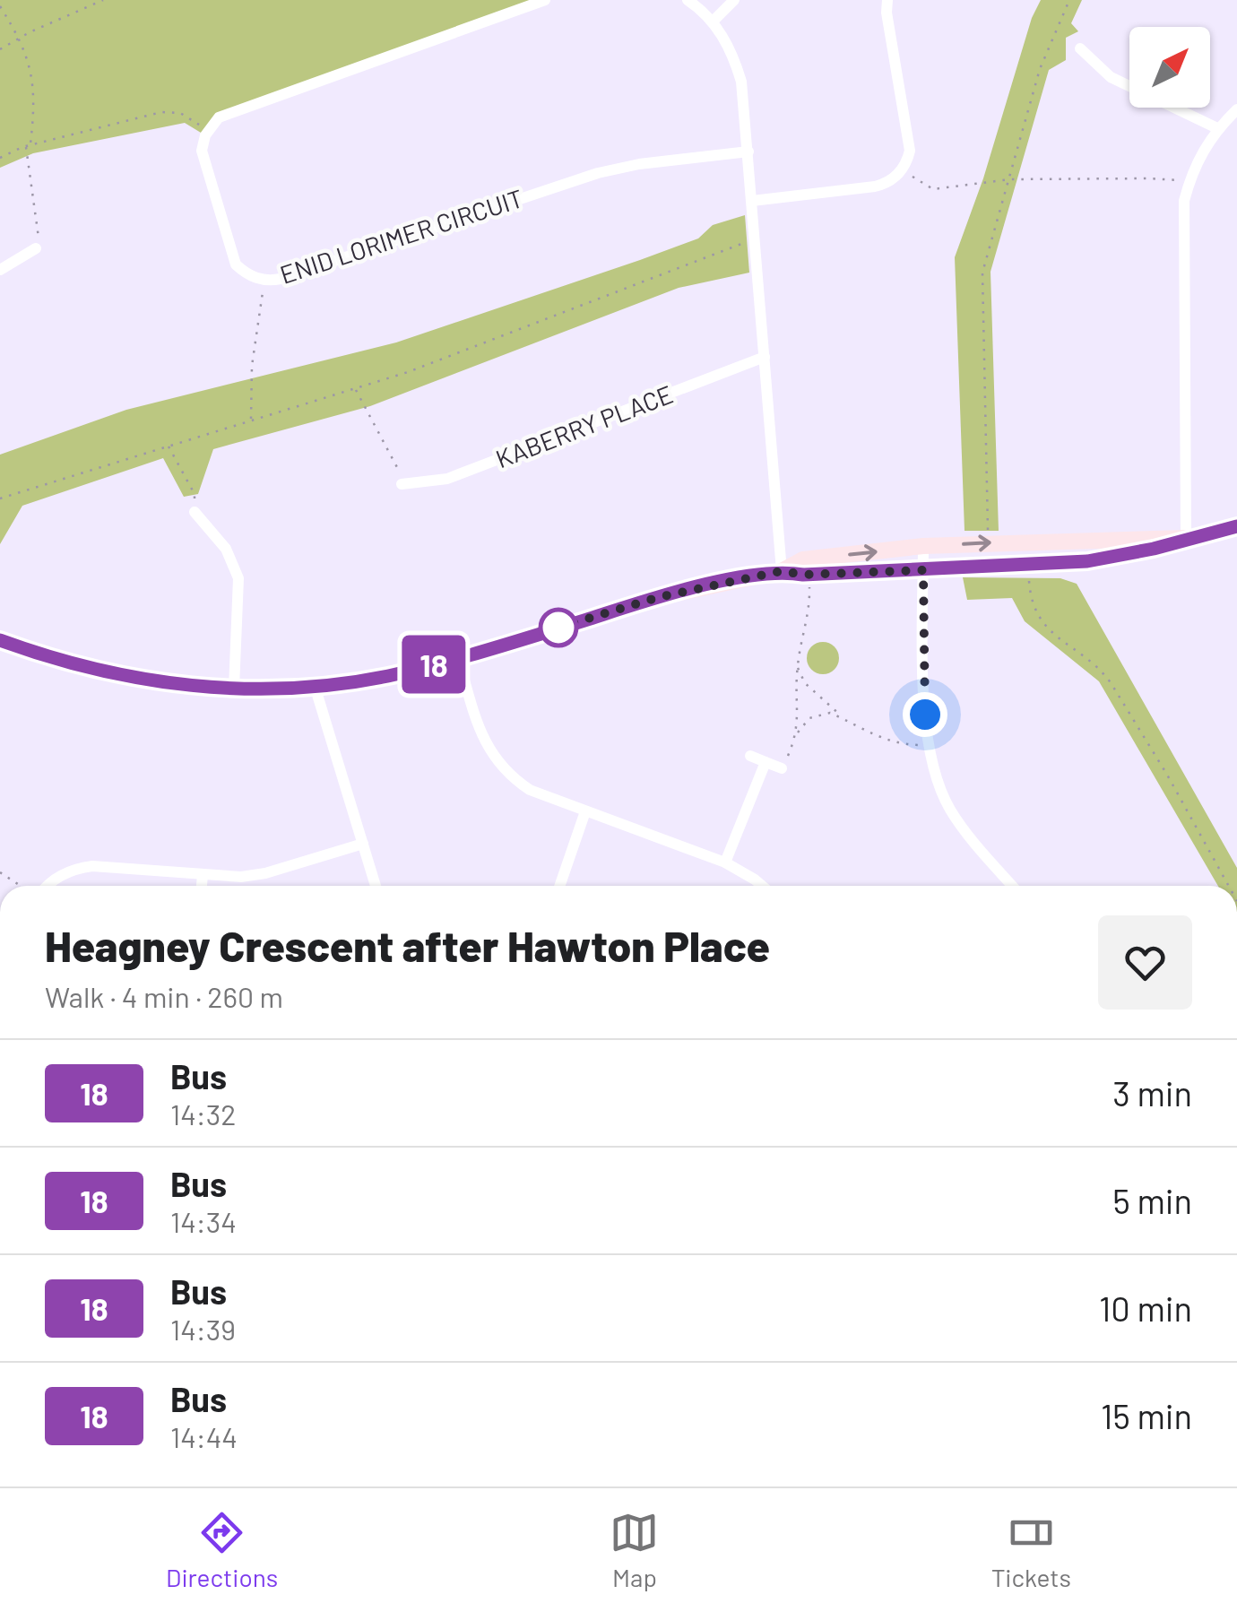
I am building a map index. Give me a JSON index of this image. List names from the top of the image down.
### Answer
{
  "streets": {
    "street": ["ENID LORIMER CIRCUIT", "KABERRY PLACE"]
  },
  "lines": ["bus line 18"],
  "north": "top right",
  "page": {
    "on_map": "18",
    "heading": ["Heagney Crescent after Hawton Place", "Walk · 4 min · 260 m"],
    "list": [
      {
        "mark": "18",
        "name": "Bus",
        "note": "14:32",
        "value": "3 min"
      },
      {
        "mark": "18",
        "name": "Bus",
        "note": "14:34",
        "value": "5 min"
      },
      {
        "mark": "18",
        "name": "Bus",
        "note": "14:39",
        "value": "10 min"
      },
      {
        "mark": "18",
        "name": "Bus",
        "note": "14:44",
        "value": "15 min"
      }
    ],
    "tabs": ["Directions", "Map", "Tickets"]
  }
}
